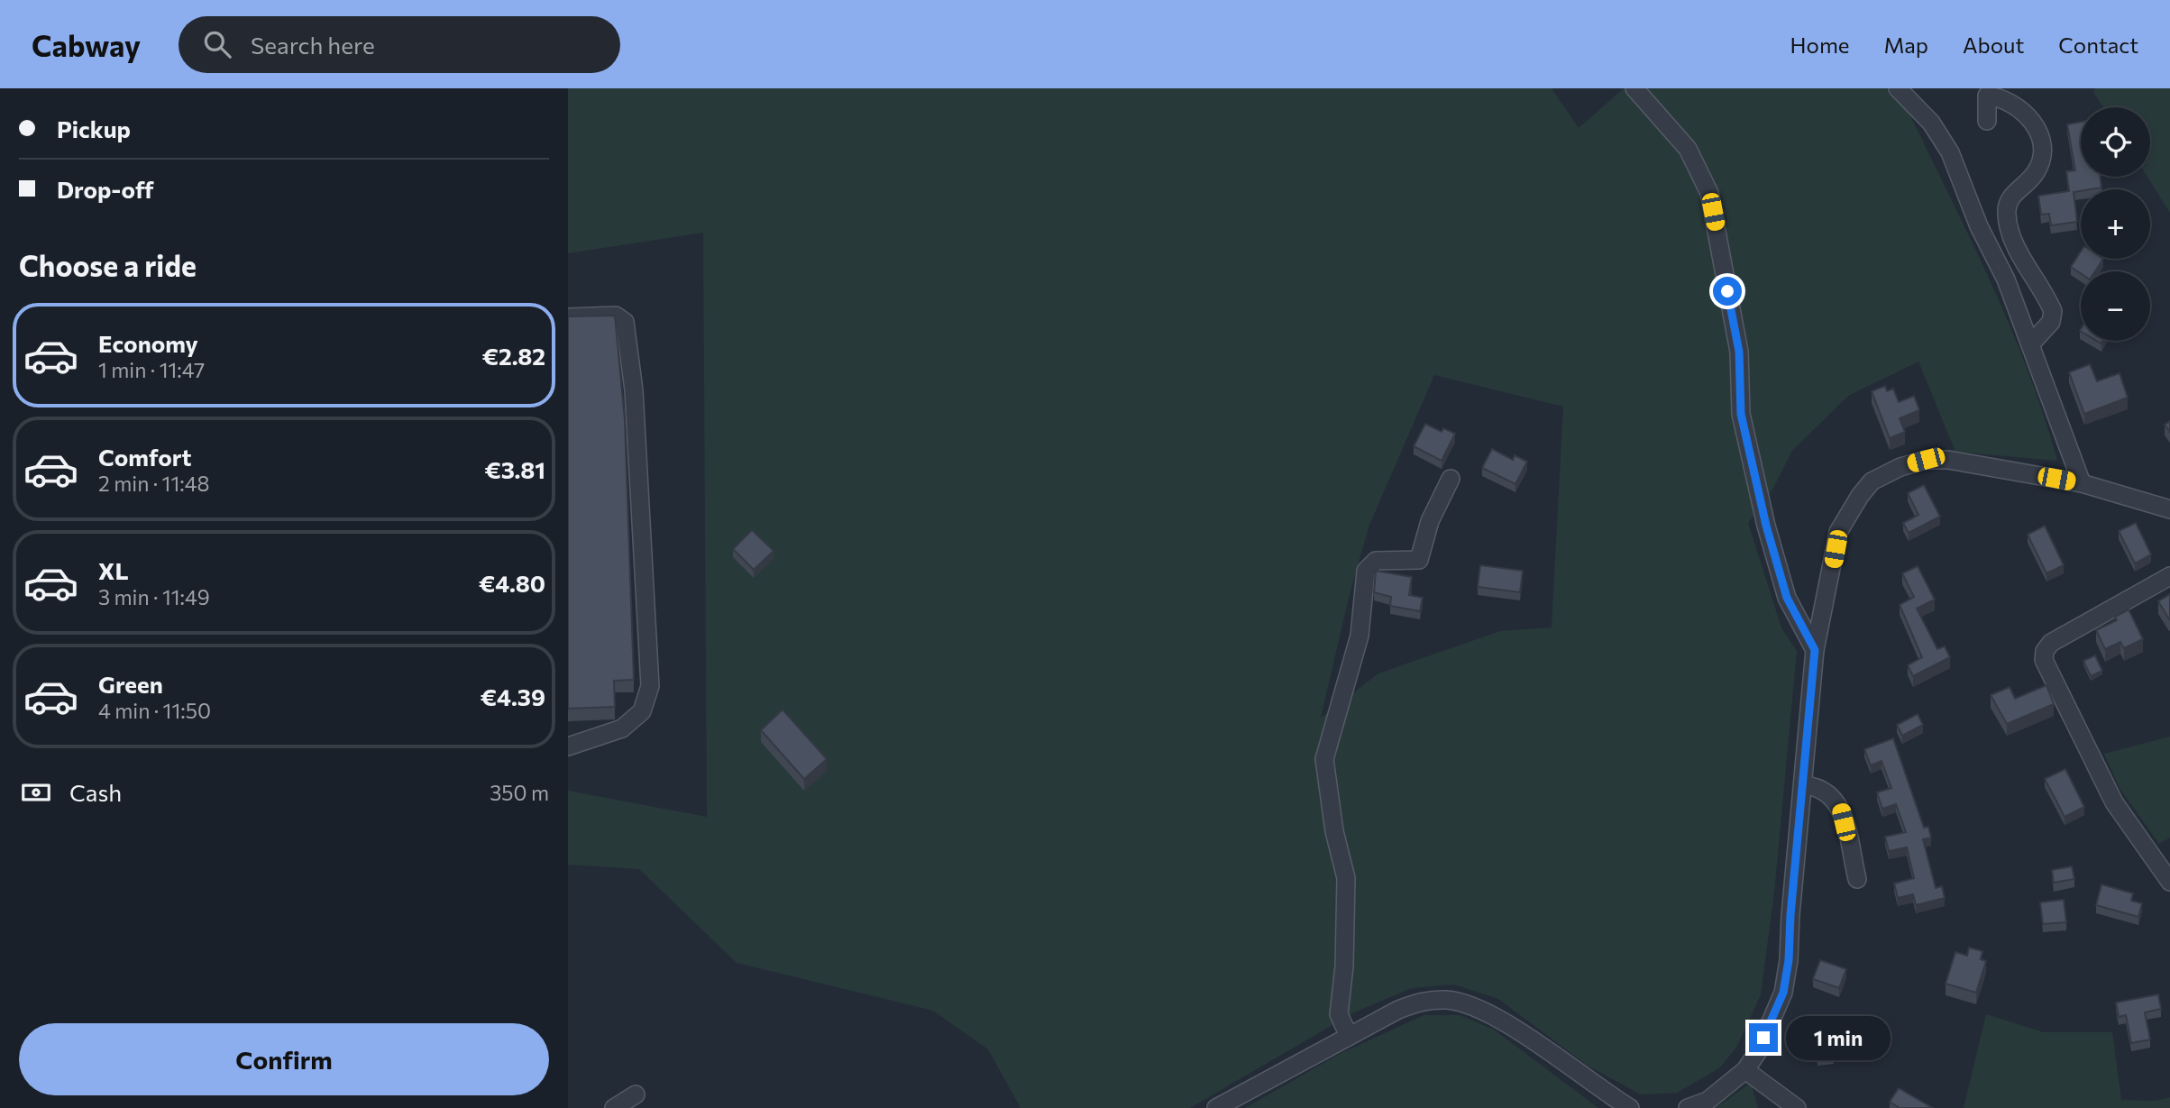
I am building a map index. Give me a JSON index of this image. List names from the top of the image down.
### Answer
{
  "page": {
    "header": "Cabway",
    "search": "Search here",
    "nav": [
      "Home",
      "Map",
      "About",
      "Contact"
    ],
    "banner": ["Pickup", "Drop-off"],
    "map_buttons": ["+", "−"],
    "heading": "Choose a ride",
    "list": [
      {
        "name": "Economy",
        "note": "1 min · 11:47",
        "value": "€2.82"
      },
      {
        "name": "Comfort",
        "note": "2 min · 11:48",
        "value": "€3.81"
      },
      {
        "name": "XL",
        "note": "3 min · 11:49",
        "value": "€4.80"
      },
      {
        "name": "Green",
        "note": "4 min · 11:50",
        "value": "€4.39"
      }
    ],
    "pay": ["Cash", "350 m"],
    "buttons": "Confirm",
    "bubble": "1 min"
  }
}
